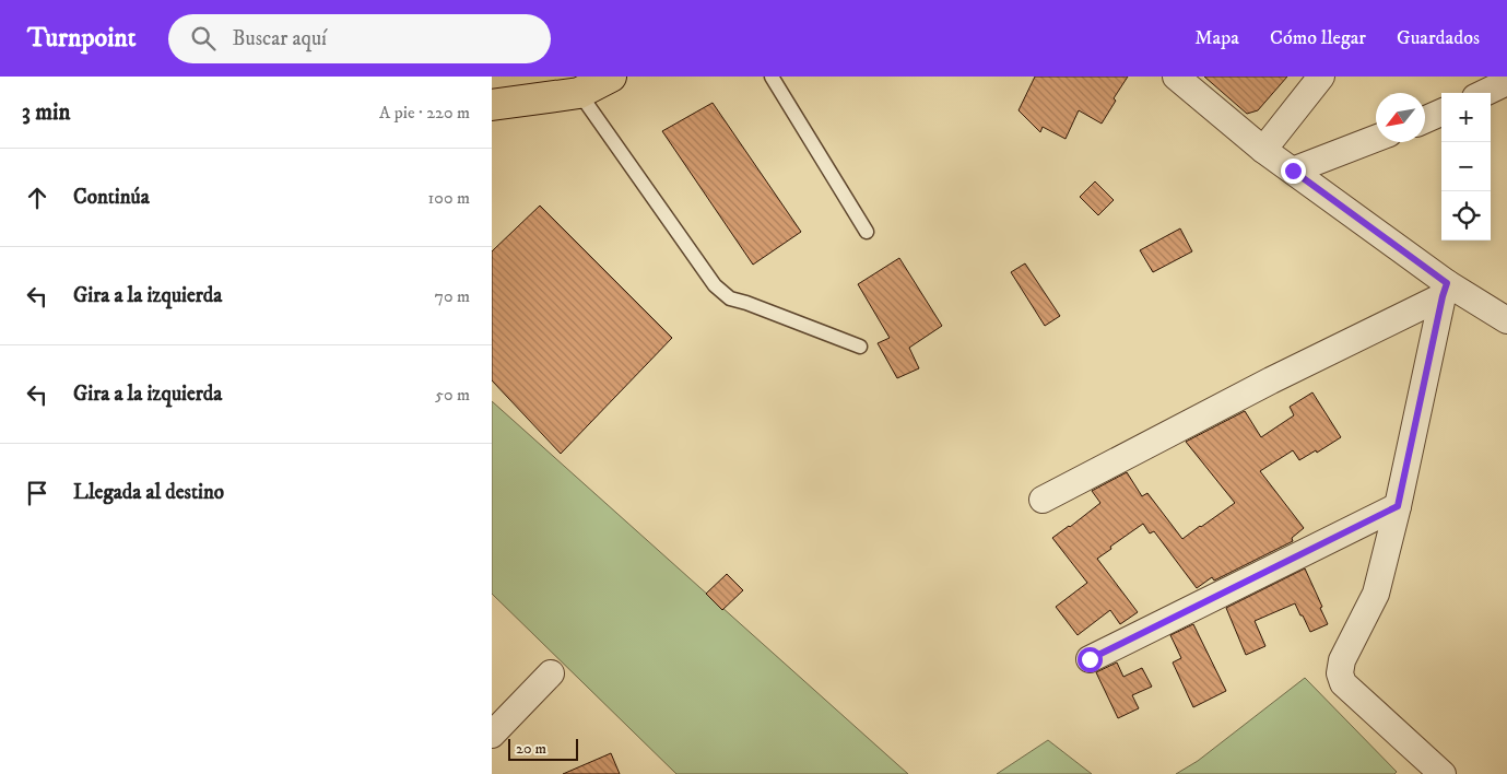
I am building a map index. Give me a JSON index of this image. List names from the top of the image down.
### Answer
{
  "scale_bar": "20 m",
  "north": "bottom left",
  "page": {
    "header": "Turnpoint",
    "search": "Buscar aquí",
    "nav": ["Mapa", "Cómo llegar", "Guardados"],
    "heading": ["3 min", "A pie · 220 m"],
    "map_buttons": ["+", "−"],
    "list": [
      ["Continúa", "100 m"],
      ["Gira a la izquierda", "70 m"],
      ["Gira a la izquierda", "50 m"],
      "Llegada al destino"
    ],
    "scale": "20 m"
  }
}
